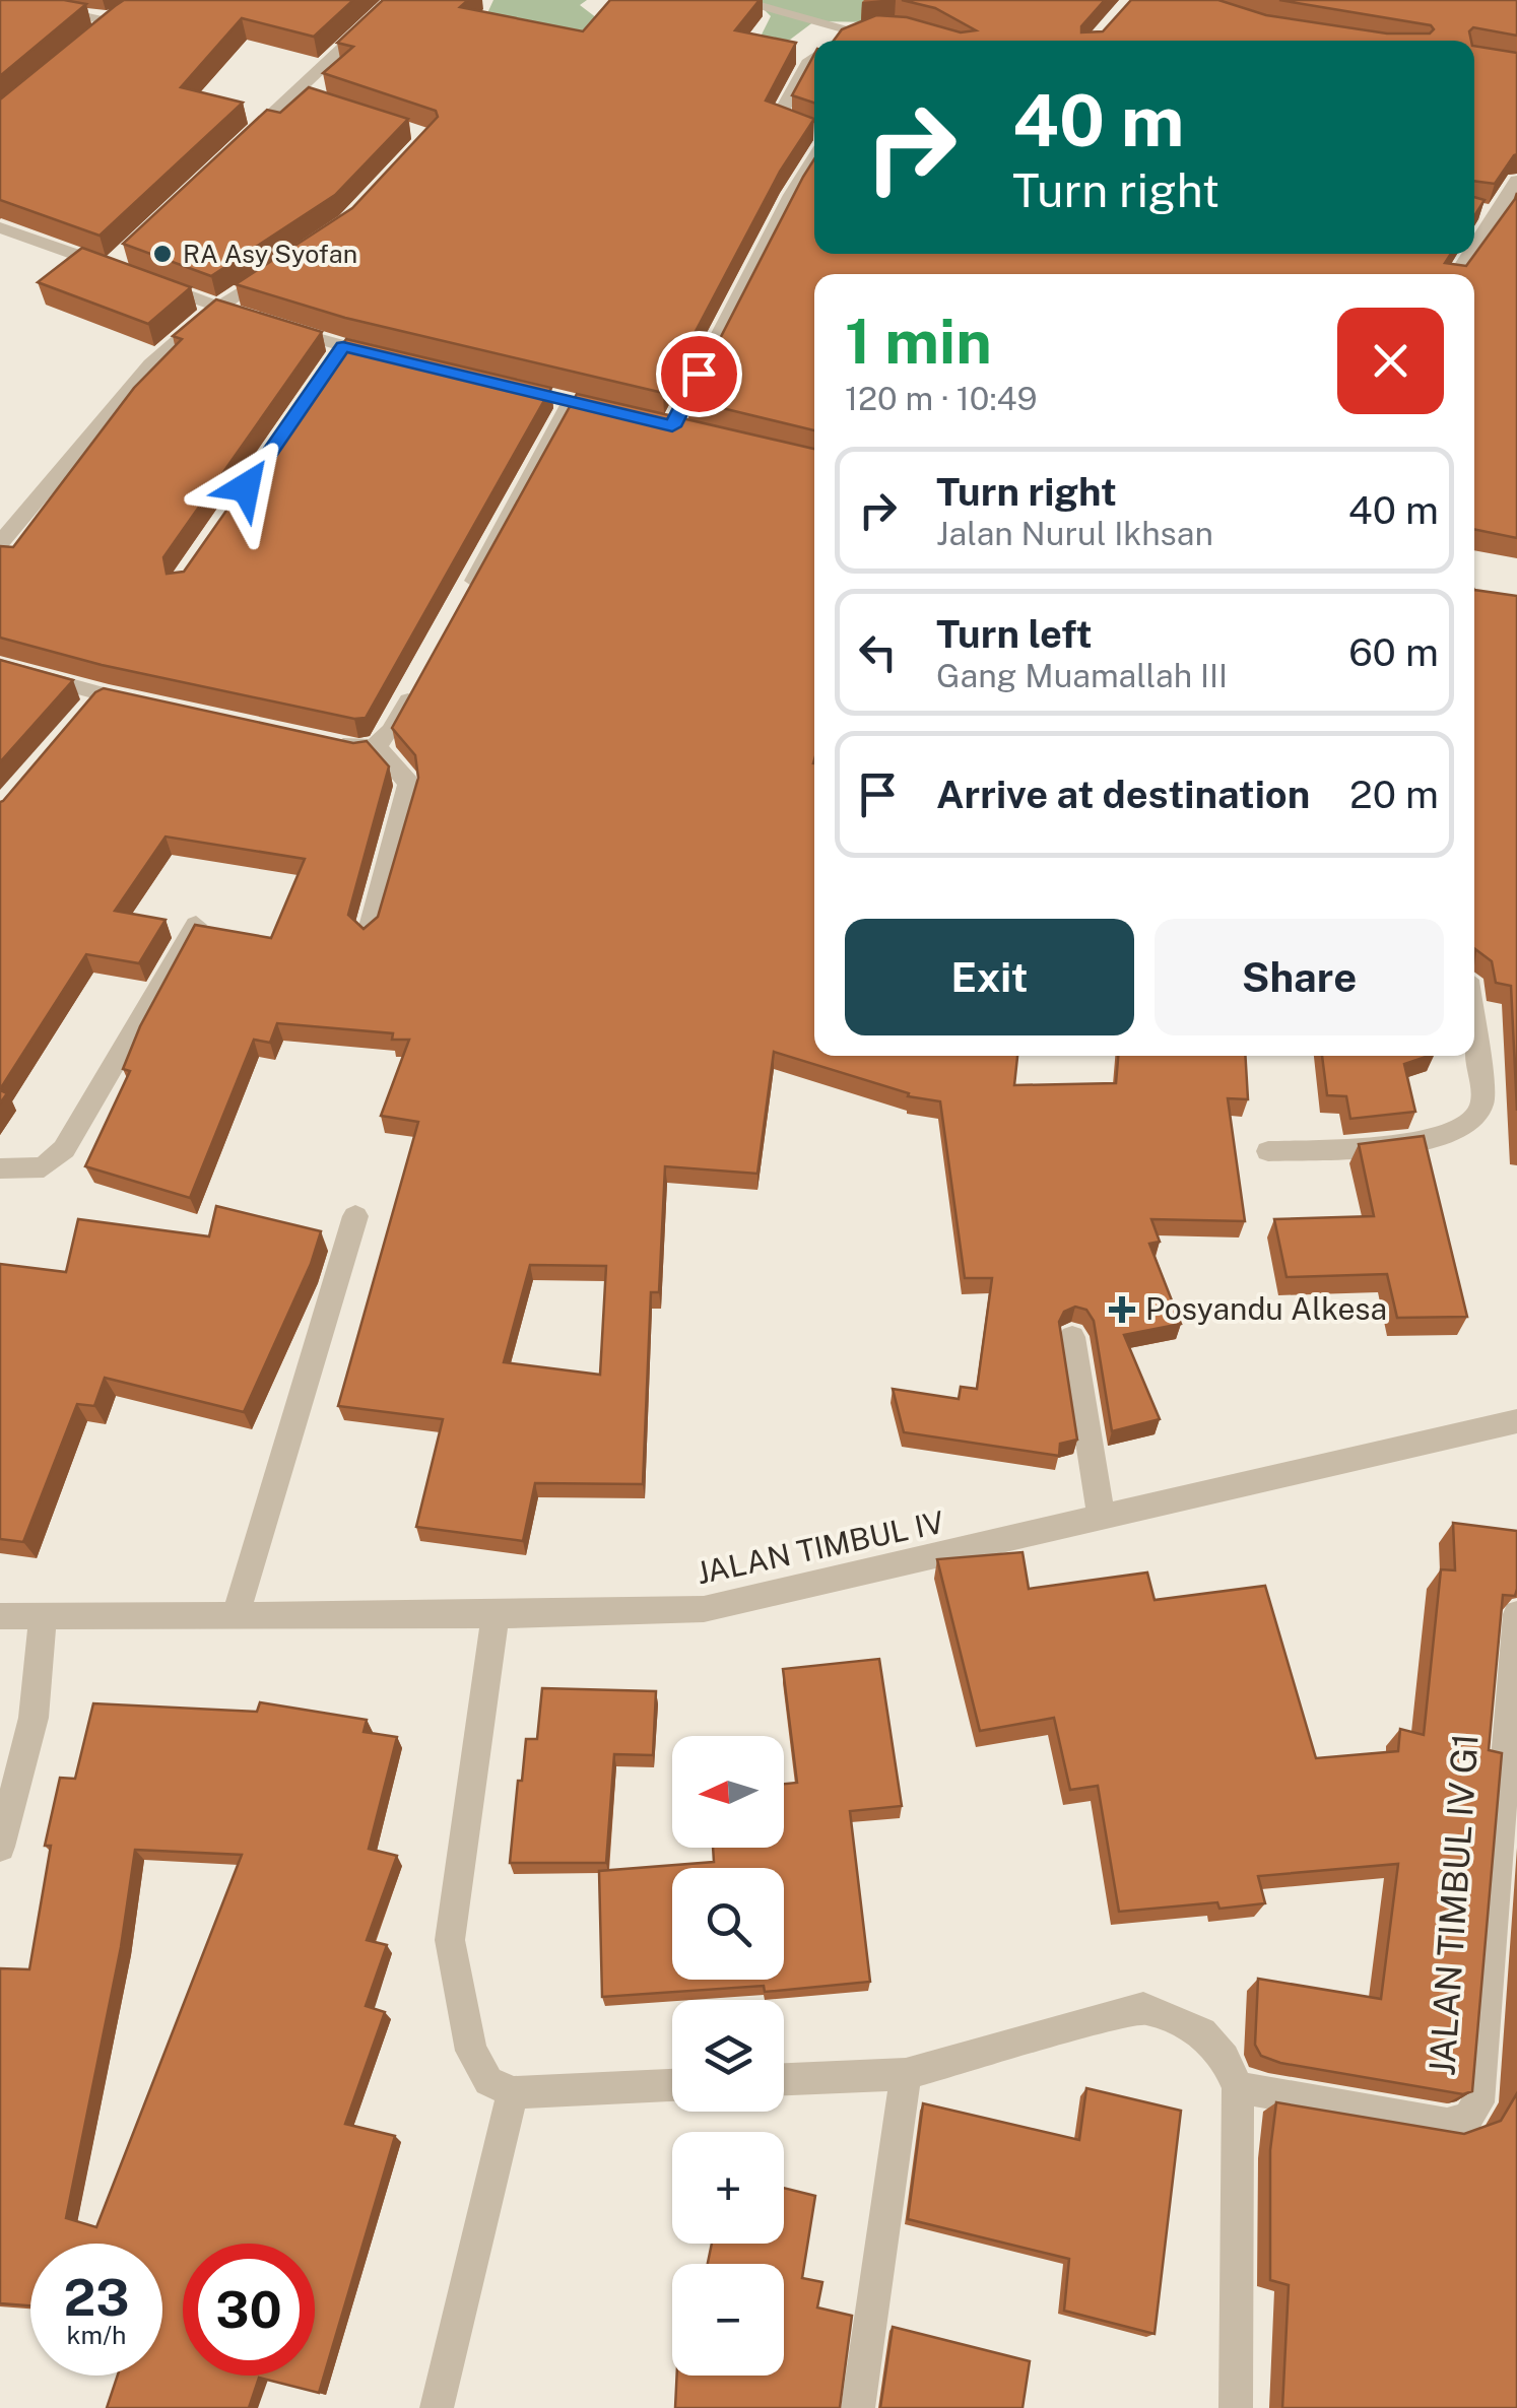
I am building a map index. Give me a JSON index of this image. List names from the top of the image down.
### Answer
{
  "streets": {
    "street": ["JALAN TIMBUL IV", "JALAN TIMBUL IV G1"]
  },
  "places": {
    "other": ["RA Asy Syofan"],
    "health": ["Posyandu Alkesa"]
  },
  "north": "left",
  "page": {
    "turn": ["40 m", "Turn right"],
    "heading": ["1 min", "120 m · 10:49"],
    "list": [
      {
        "name": "Turn right",
        "note": "Jalan Nurul Ikhsan",
        "value": "40 m"
      },
      {
        "name": "Turn left",
        "note": "Gang Muamallah III",
        "value": "60 m"
      },
      {
        "name": "Arrive at destination",
        "value": "20 m"
      }
    ],
    "buttons": ["Exit", "Share"],
    "map_buttons": ["+", "−"],
    "speed": "23 km/h",
    "limit": "30"
  }
}
